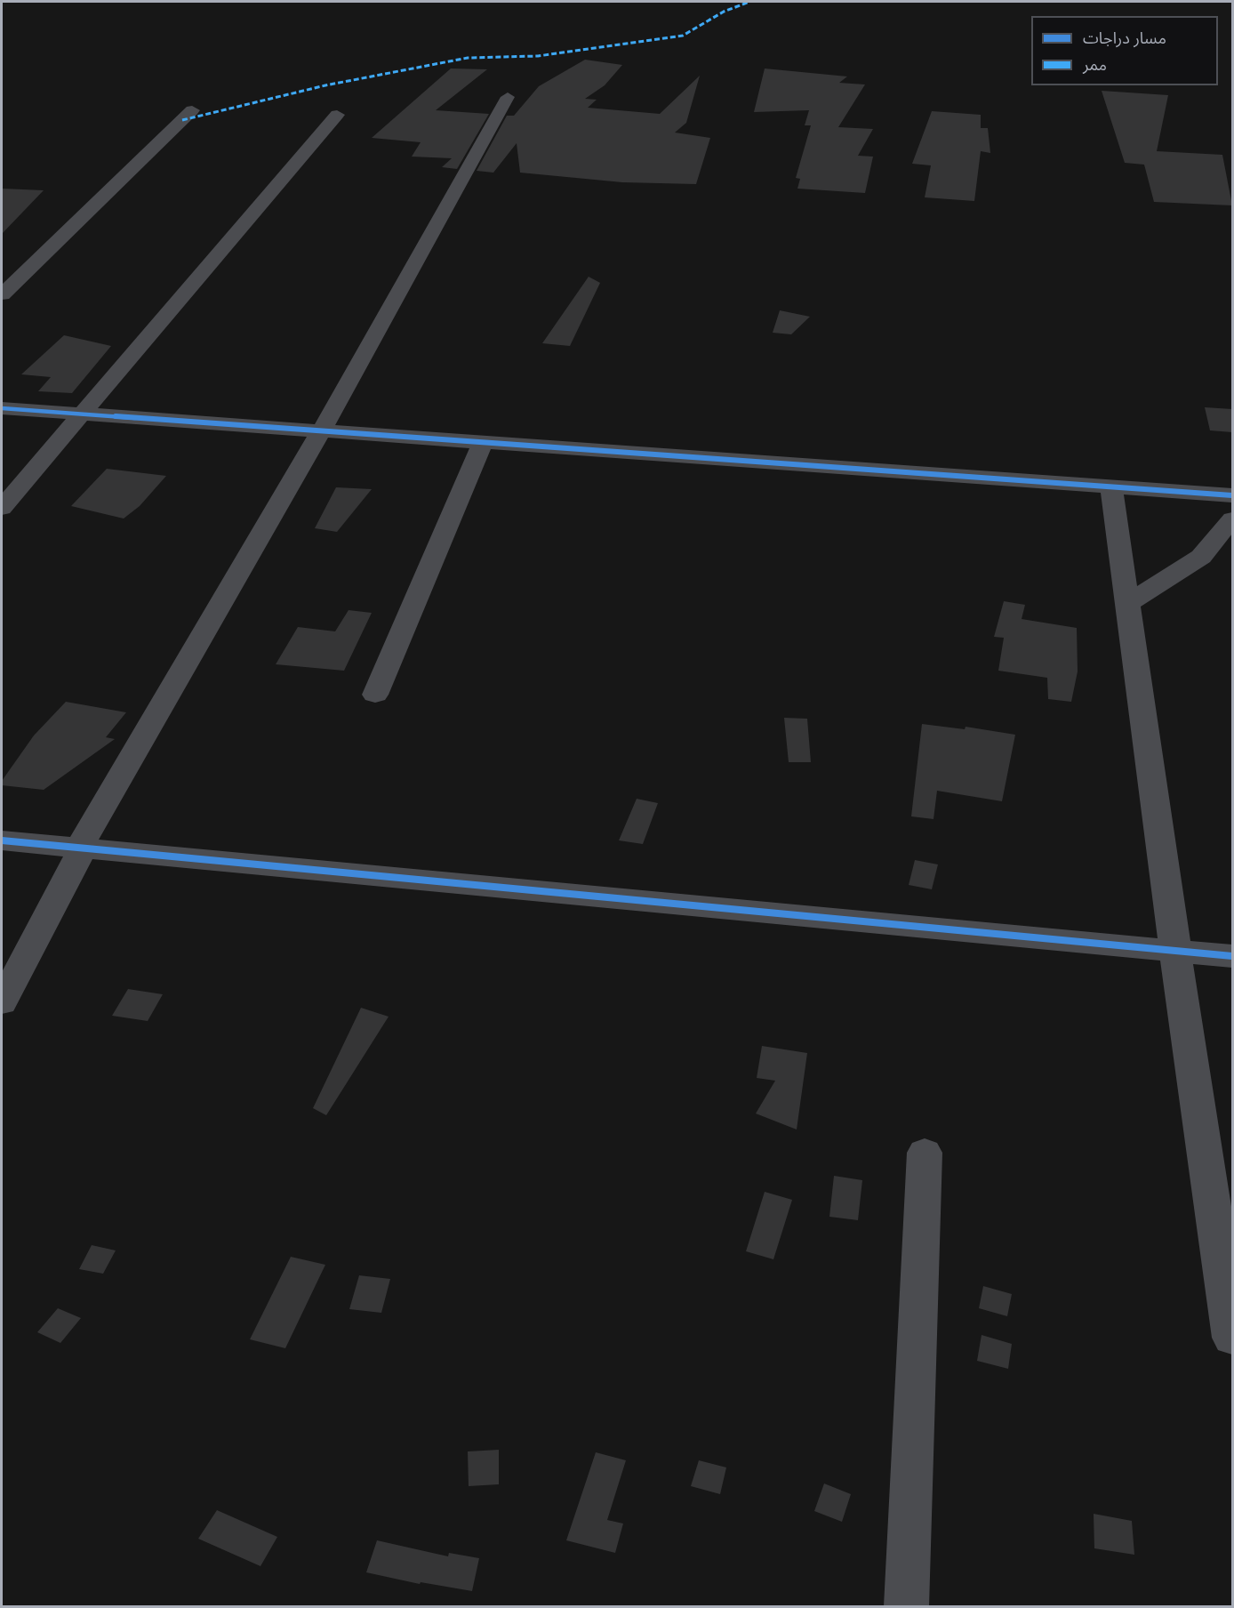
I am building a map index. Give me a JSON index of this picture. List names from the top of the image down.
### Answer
{
  "legend": ["مسار دراجات", "ممر"]
}
